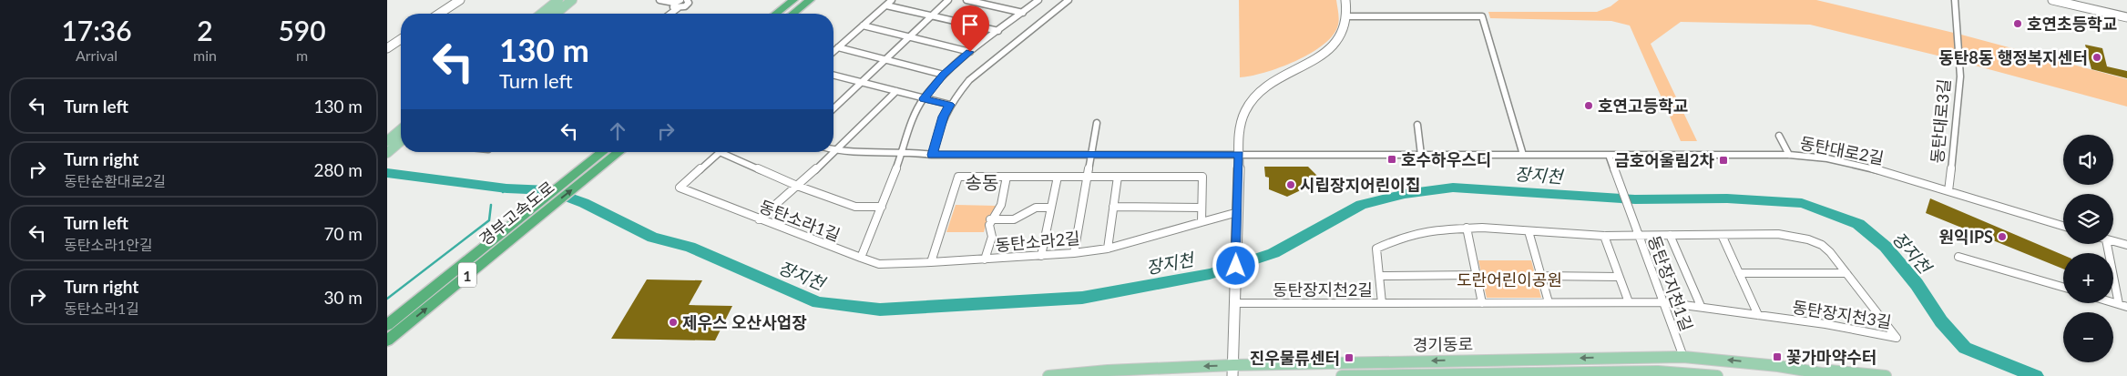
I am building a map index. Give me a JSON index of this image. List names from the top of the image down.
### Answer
{
  "streets": {
    "highway": ["경부고속도로", "1"],
    "main road": ["경기동로"],
    "street": [
      "동탄대로3길",
      "동탄대로2길",
      "동탄소라1길",
      "동탄소라2길",
      "동탄장지천1길",
      "동탄장지천2길",
      "동탄장지천3길"
    ]
  },
  "crossings": [
    ["동탄대로3길", "동탄대로2길"],
    ["동탄대로2길", "동탄장지천1길"],
    ["동탄소라1길", "동탄소라2길"],
    ["동탄장지천1길", "동탄장지천2길"],
    ["동탄장지천1길", "동탄장지천3길"],
    ["동탄장지천1길", "경기동로"],
    ["동탄장지천2길", "동탄장지천3길"]
  ],
  "districts": ["송동"],
  "water": ["장지천"],
  "parks": ["도란어린이공원"],
  "places": {
    "other": [
      "호연초등학교",
      "동탄8동 행정복지센터",
      "호연고등학교",
      "시립장지어린이집",
      "원익IPS",
      "제우스 오산사업장"
    ],
    "transit": [
      "호수하우스디",
      "금호어울림2차",
      "꽃가마약수터",
      "진우물류센터"
    ]
  },
  "page": {
    "eta": [
      "17:36",
      "Arrival",
      "2",
      "min",
      "590",
      "m"
    ],
    "turn": ["130 m", "Turn left"],
    "list": [
      {
        "name": "Turn left",
        "value": "130 m"
      },
      {
        "name": "Turn right",
        "note": "동탄순환대로2길",
        "value": "280 m"
      },
      {
        "name": "Turn left",
        "note": "동탄소라1안길",
        "value": "70 m"
      },
      {
        "name": "Turn right",
        "note": "동탄소라1길",
        "value": "30 m"
      }
    ],
    "map_buttons": ["+", "−"]
  }
}
